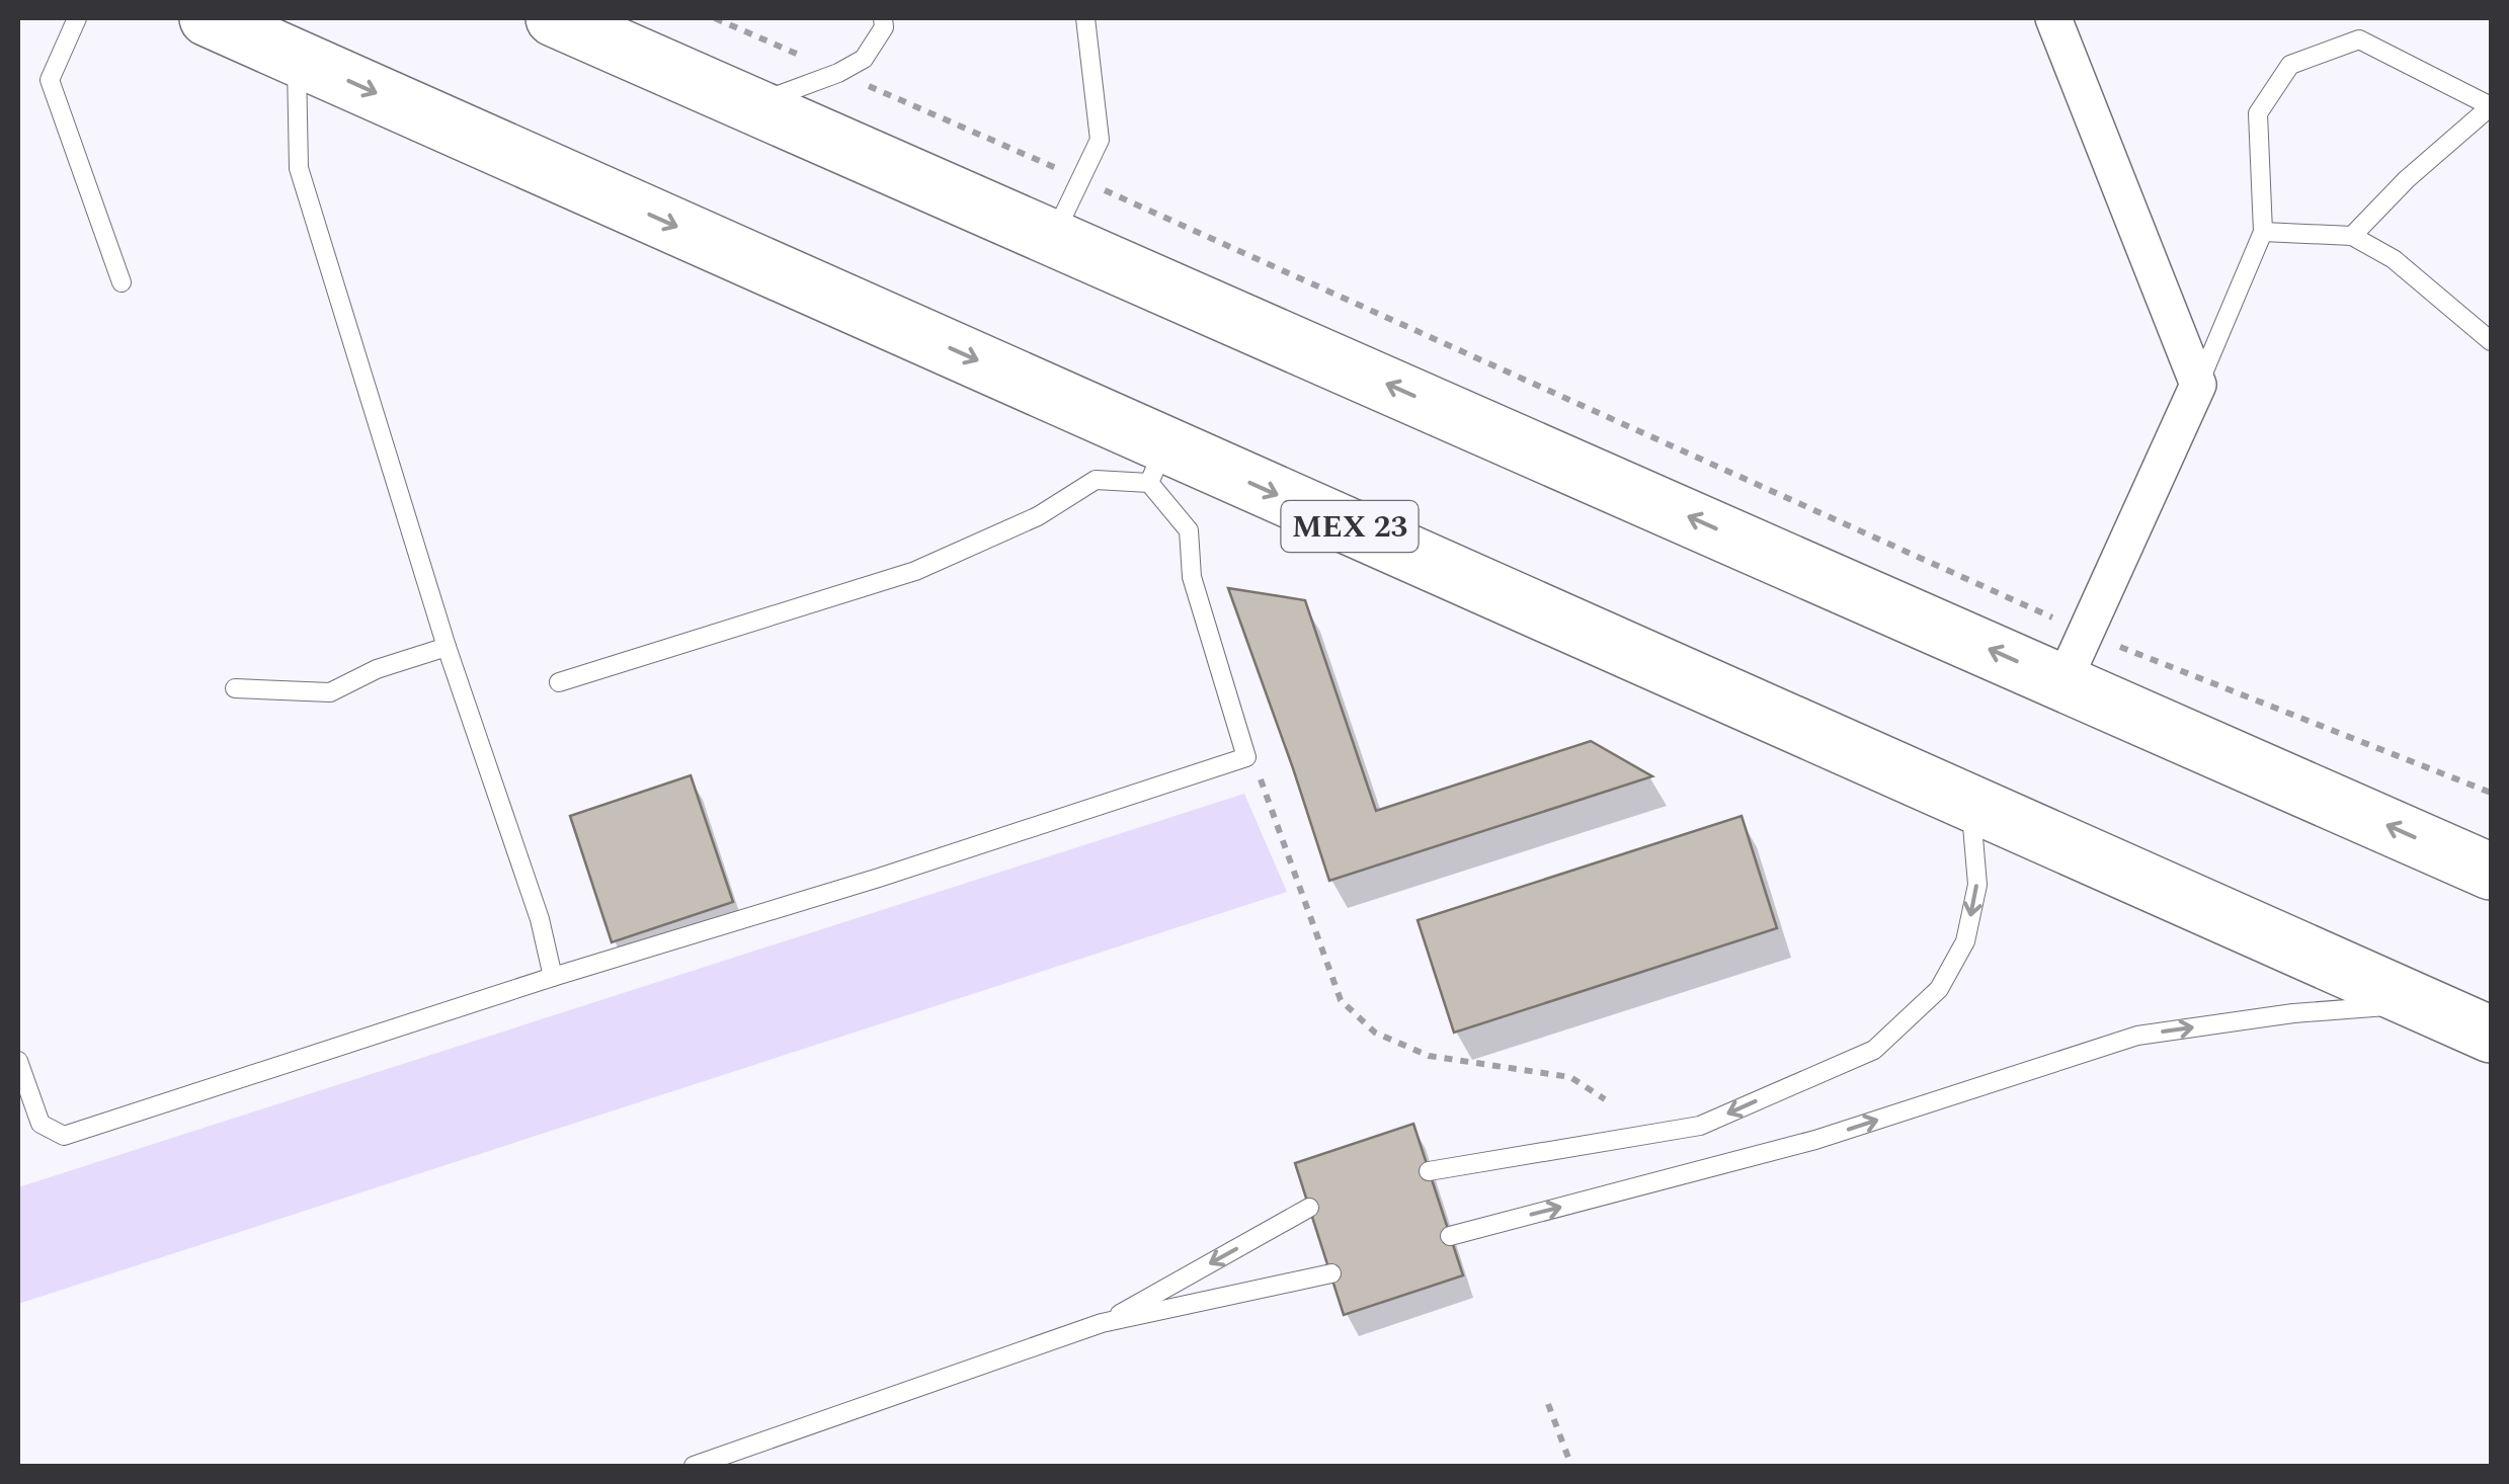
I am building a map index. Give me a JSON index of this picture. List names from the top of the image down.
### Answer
{
  "streets": {
    "highway": ["MEX 23"]
  }
}
